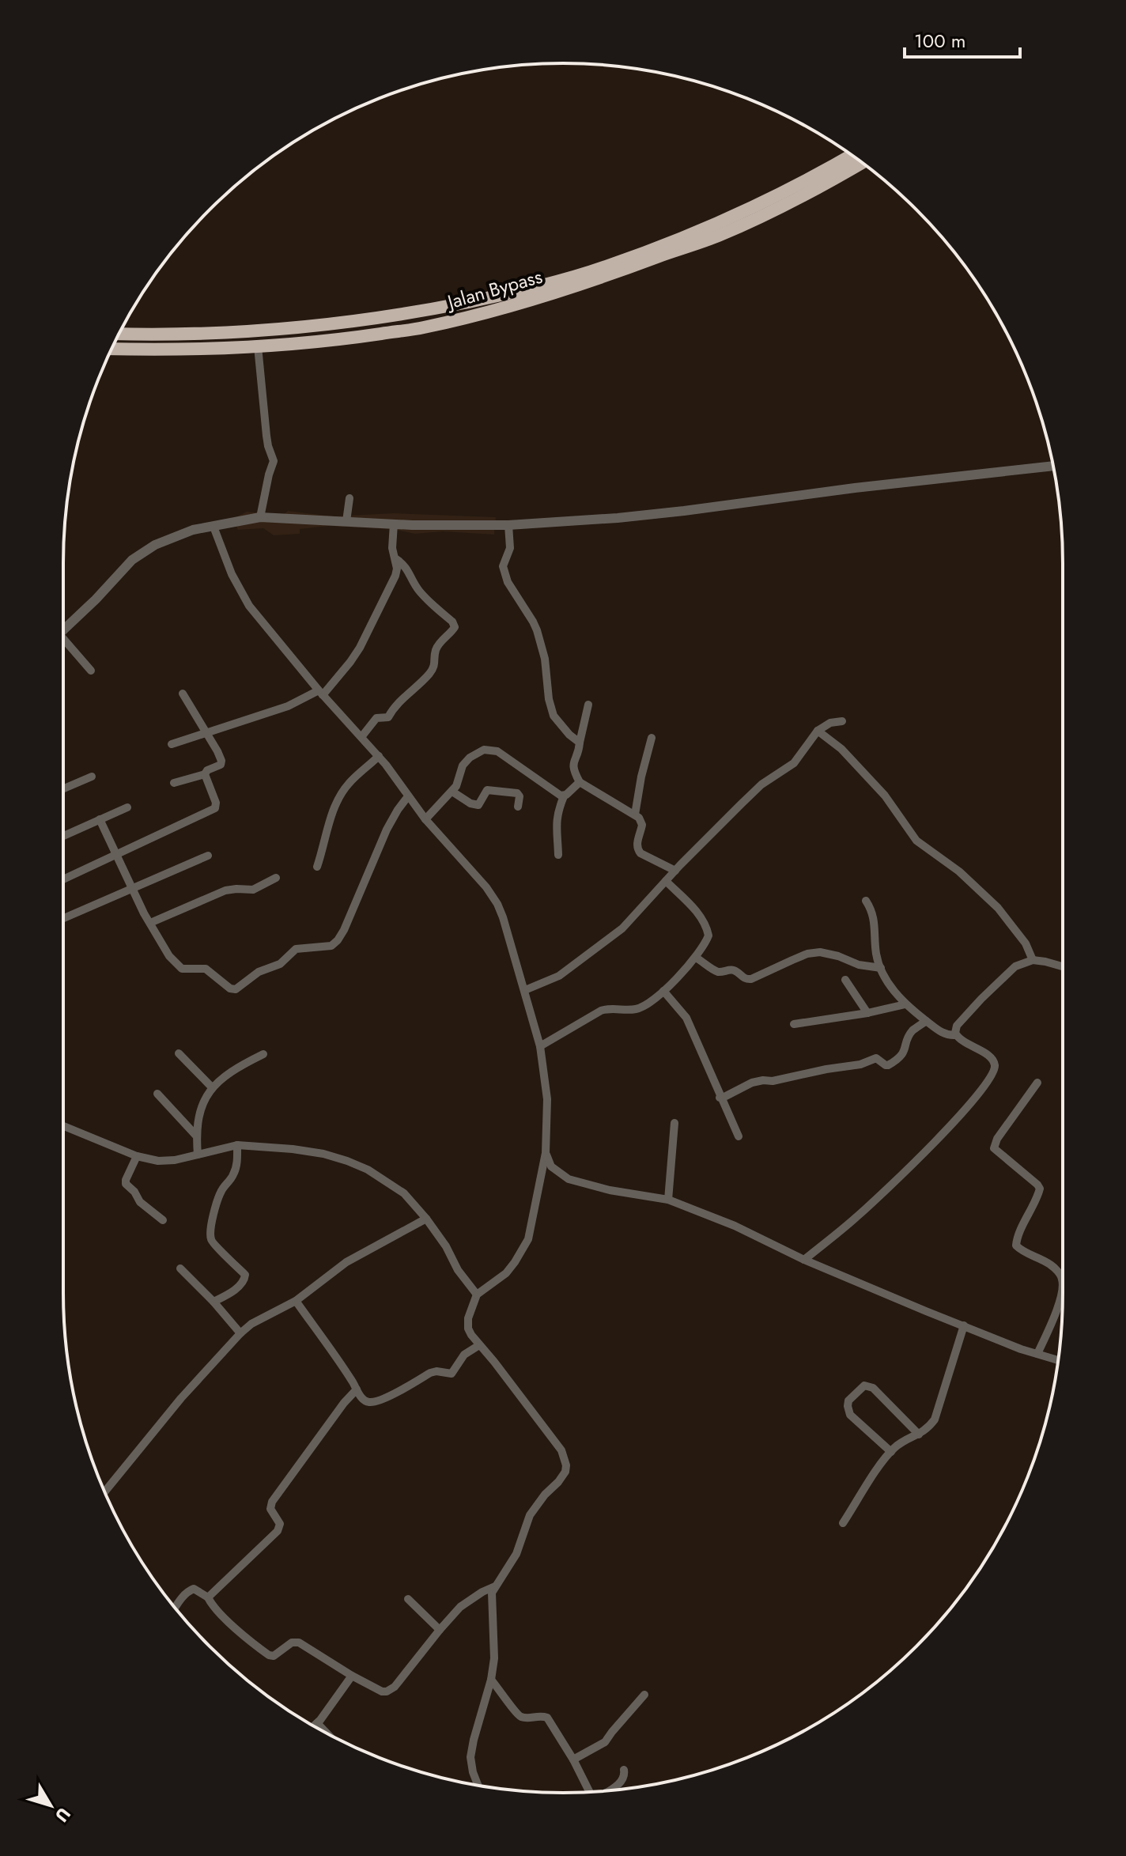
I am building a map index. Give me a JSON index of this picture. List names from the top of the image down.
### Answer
{
  "streets": {
    "highway": ["Jalan Bypass"]
  },
  "scale_bar": "100 m",
  "north": "bottom right"
}
